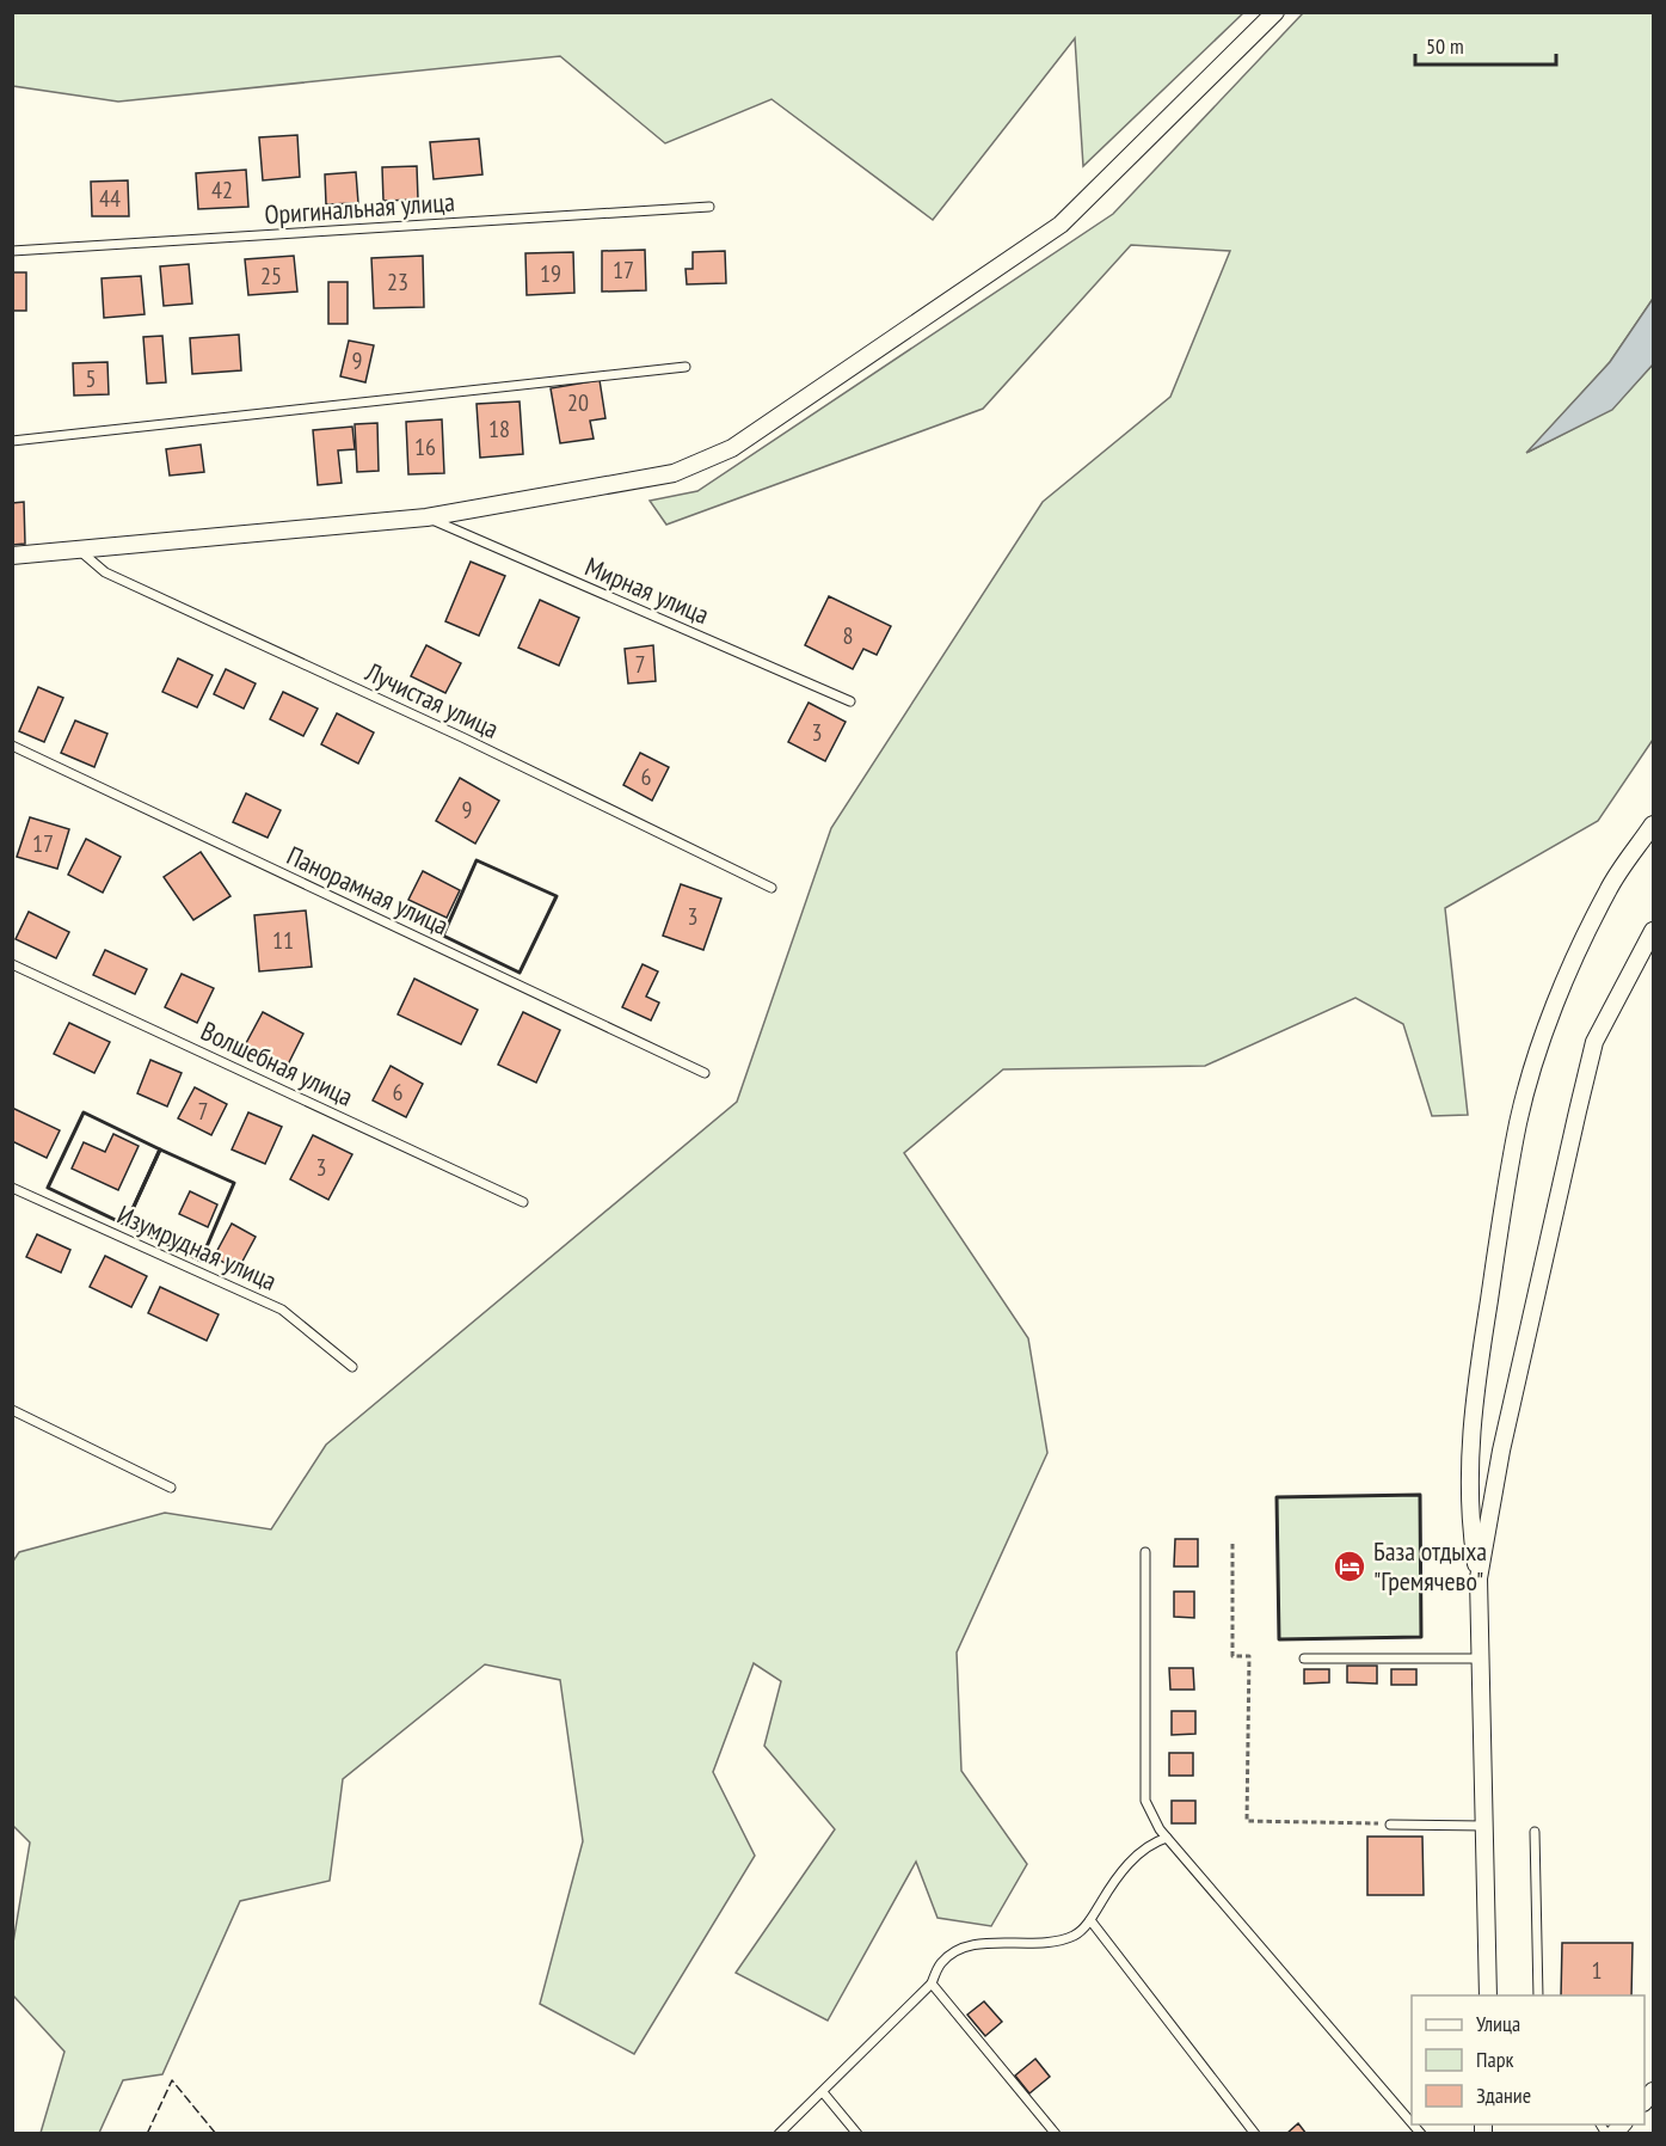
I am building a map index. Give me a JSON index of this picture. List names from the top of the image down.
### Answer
{
  "streets": {
    "lane": [
      "Оригинальная улица",
      "Мирная улица",
      "Лучистая улица",
      "Панорамная улица",
      "Волшебная улица",
      "Изумрудная улица"
    ]
  },
  "places": {
    "hotel": ["База отдыха \"Гремячево\""]
  },
  "house_numbers": [
    "42",
    "44",
    "17",
    "19",
    "25",
    "23",
    "9",
    "5",
    "20",
    "18",
    "16",
    "8",
    "7",
    "3",
    "6",
    "9",
    "17",
    "3",
    "11",
    "6",
    "7",
    "3",
    "1"
  ],
  "legend": ["Улица", "Парк", "Здание"],
  "scale_bar": "50 m"
}
